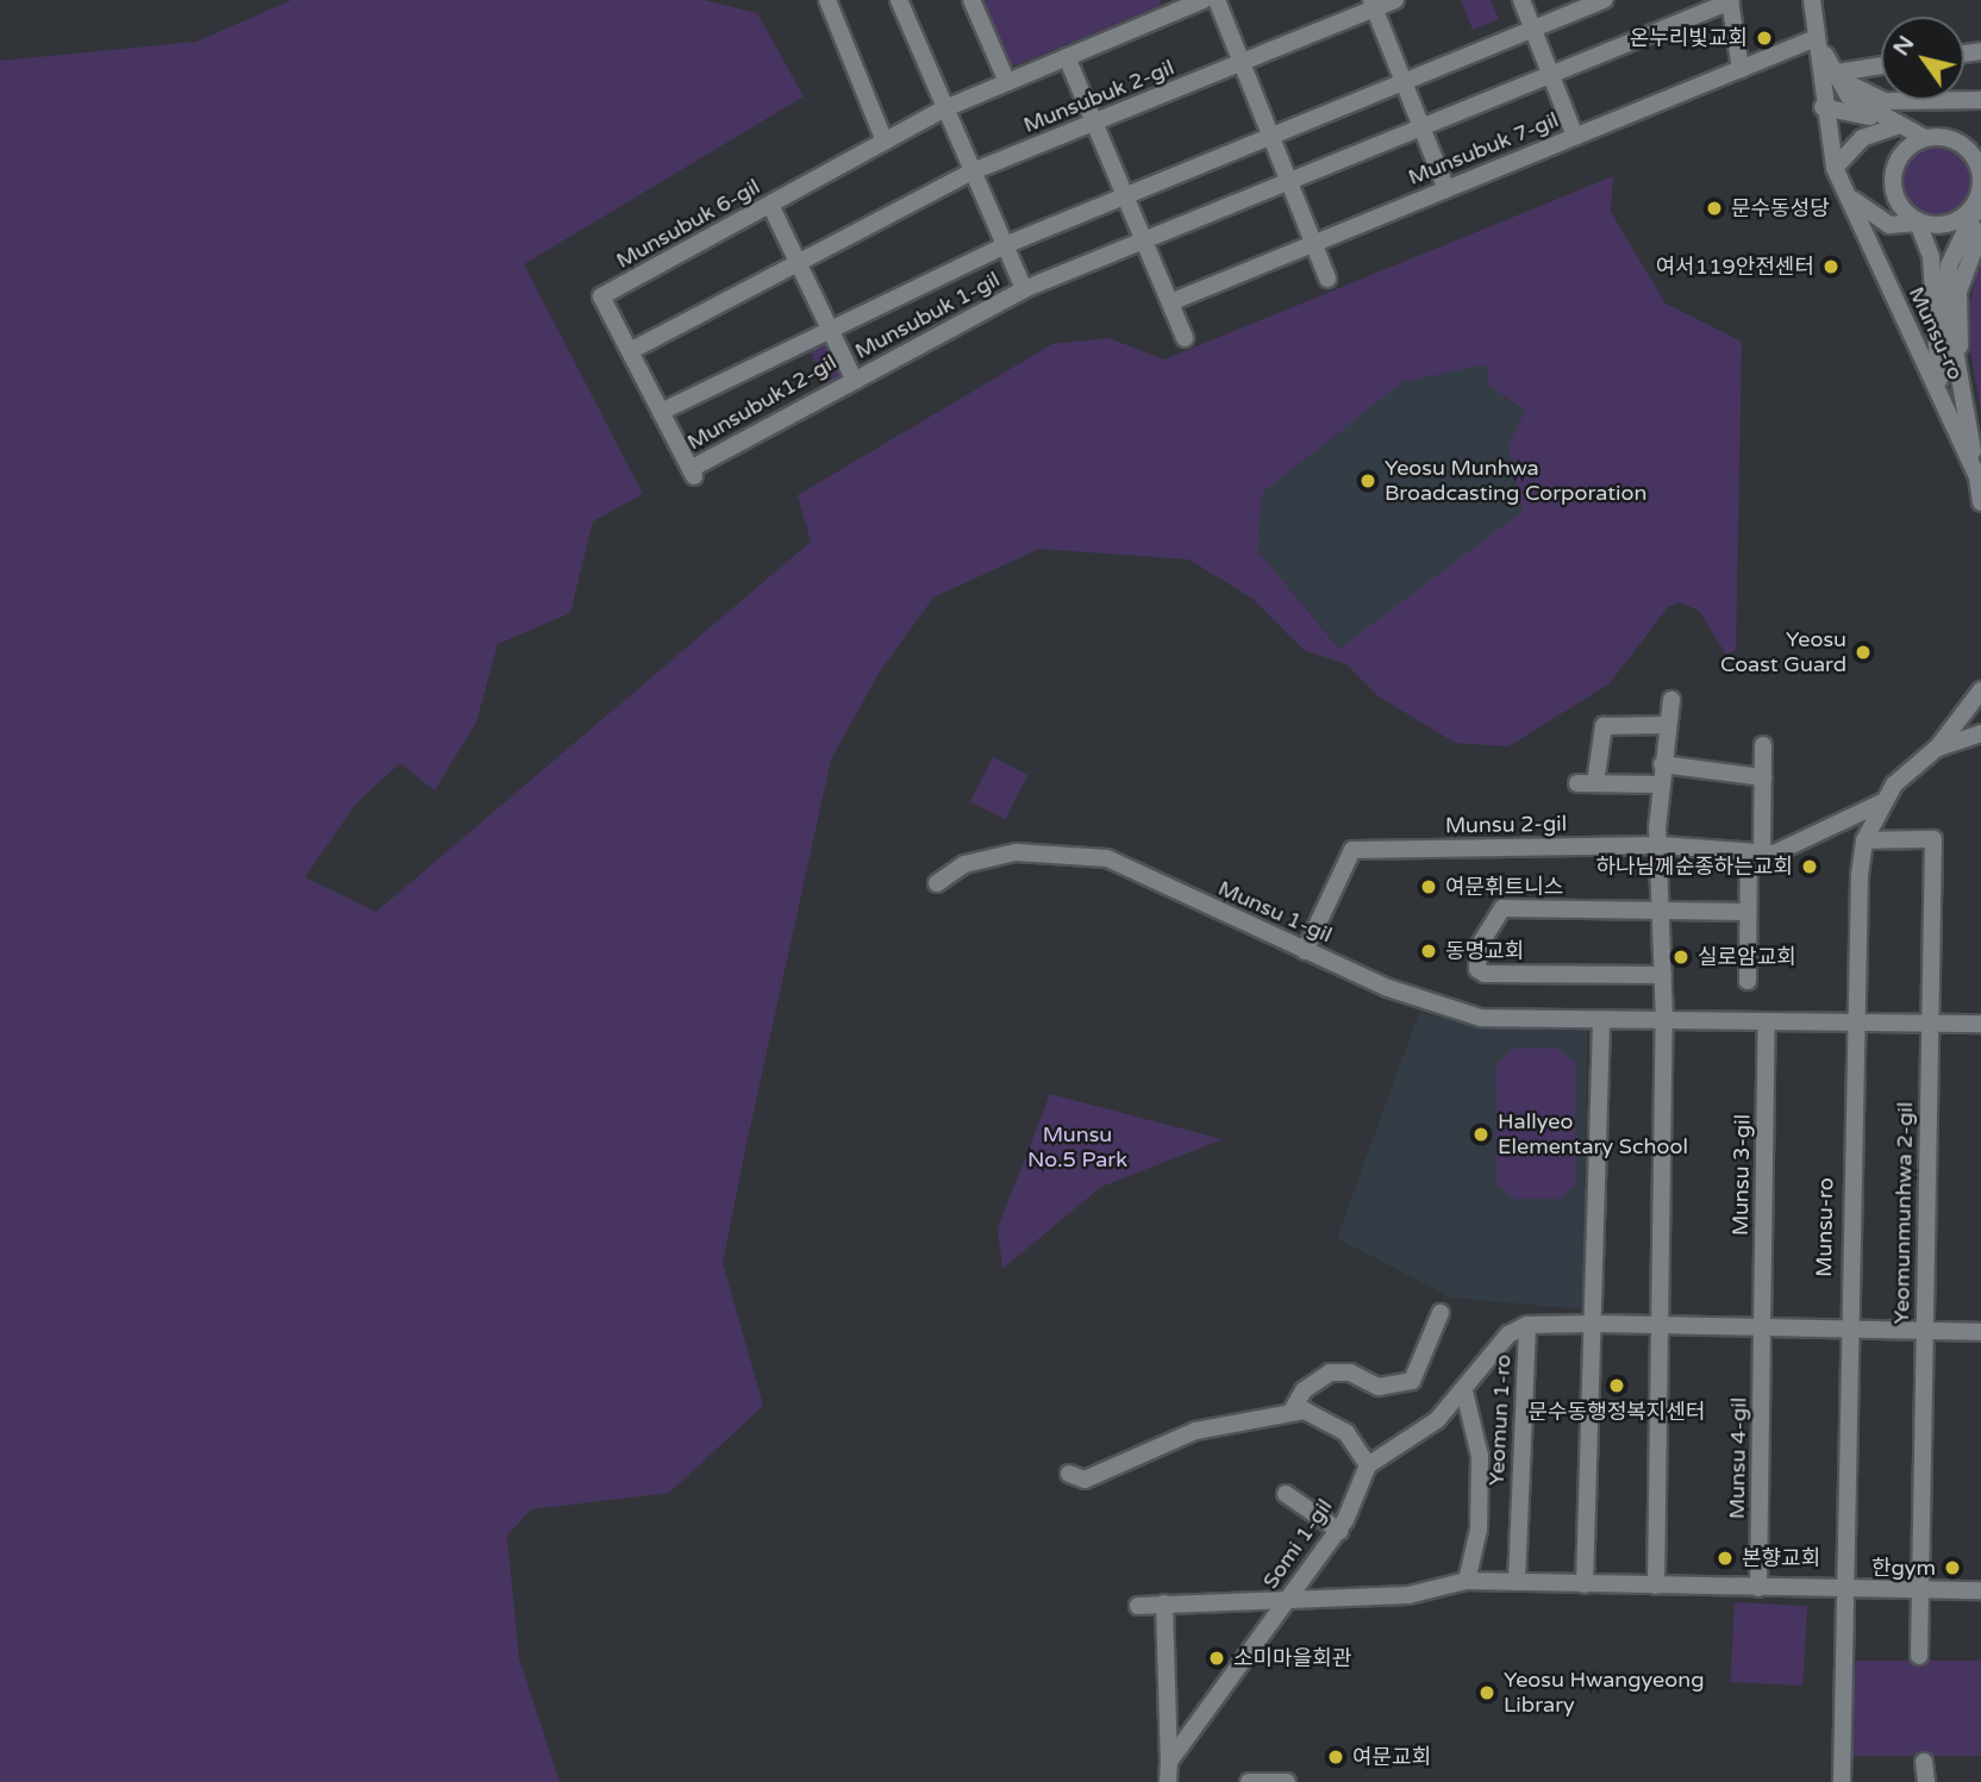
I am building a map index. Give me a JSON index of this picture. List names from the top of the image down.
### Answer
{
  "streets": {
    "street": [
      "Munsubuk 2-gil",
      "Munsubuk 7-gil",
      "Munsubuk 6-gil",
      "Munsubuk 1-gil",
      "Munsu-ro",
      "Munsubuk12-gil",
      "Munsu 2-gil",
      "Munsu 1-gil",
      "Munsu 3-gil",
      "Yeomunmunhwa 2-gil",
      "Yeomun 1-ro",
      "Munsu 4-gil",
      "Somi 1-gil"
    ]
  },
  "crossings": [
    ["Munsubuk 2-gil", "Munsubuk 1-gil"],
    ["Munsubuk 7-gil", "Munsu-ro"],
    ["Munsubuk 6-gil", "Munsubuk 1-gil"],
    ["Munsubuk 6-gil", "Munsubuk12-gil"],
    ["Munsubuk 1-gil", "Munsubuk12-gil"],
    ["Munsu-ro", "Munsu 2-gil"],
    ["Munsu-ro", "Munsu 1-gil"],
    ["Munsu-ro", "Yeomunmunhwa 2-gil"],
    ["Munsu 2-gil", "Munsu 1-gil"],
    ["Munsu 1-gil", "Munsu 3-gil"],
    ["Munsu 1-gil", "Yeomunmunhwa 2-gil"],
    ["Munsu 3-gil", "Munsu 4-gil"]
  ],
  "parks": ["Munsu No.5 Park"],
  "places": [
    "온누리빛교회",
    "문수동성당",
    "여서119안전센터",
    "Yeosu Munhwa Broadcasting Corporation",
    "Yeosu Coast Guard",
    "하나님께순종하는교회",
    "여문휘트니스",
    "동명교회",
    "실로암교회",
    "Hallyeo Elementary School",
    "문수동행정복지센터",
    "본향교회",
    "한gym",
    "소미마을회관",
    "Yeosu Hwangyeong Library",
    "여문교회"
  ],
  "north": "top left"
}
